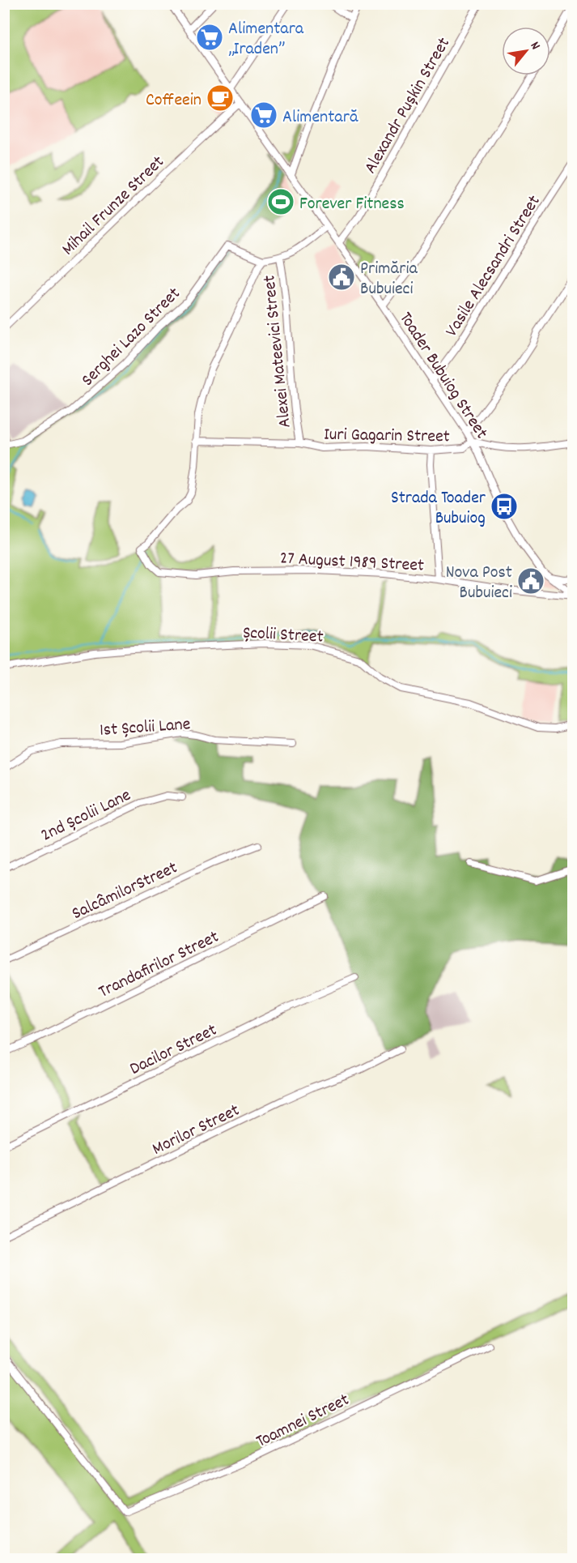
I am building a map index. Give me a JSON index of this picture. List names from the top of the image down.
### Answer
{
  "streets": {
    "street": [
      "Alexandr Pușkin Street",
      "Mihail Frunze Street",
      "Vasile Alecsandri Street",
      "Serghei Lazo Street",
      "Alexei Mateevici Street",
      "Toader Bubuiog Street",
      "Iuri Gagarin Street",
      "27 August 1989 Street",
      "Școlii Street",
      "1st Școlii Lane",
      "2nd Școlii Lane",
      "SalcâmilorStreet",
      "Trandafirilor Street",
      "Dacilor Street",
      "Morilor Street",
      "Toamnei Street"
    ]
  },
  "crossings": [
    ["Alexandr Pușkin Street", "Toader Bubuiog Street"],
    ["Mihail Frunze Street", "Toader Bubuiog Street"],
    ["Vasile Alecsandri Street", "Toader Bubuiog Street"],
    ["Alexei Mateevici Street", "Iuri Gagarin Street"],
    ["Toader Bubuiog Street", "Iuri Gagarin Street"],
    ["Toader Bubuiog Street", "27 August 1989 Street"],
    ["Iuri Gagarin Street", "27 August 1989 Street"]
  ],
  "places": {
    "supermarket": ["Alimentara „Iraden”", "Alimentară"],
    "cafe": ["Coffeein"],
    "sports": ["Forever Fitness"],
    "public building": ["Primăria Bubuieci", "Nova Post Bubuieci"],
    "bus stop": ["Strada Toader Bubuiog"]
  },
  "north": "top right"
}
